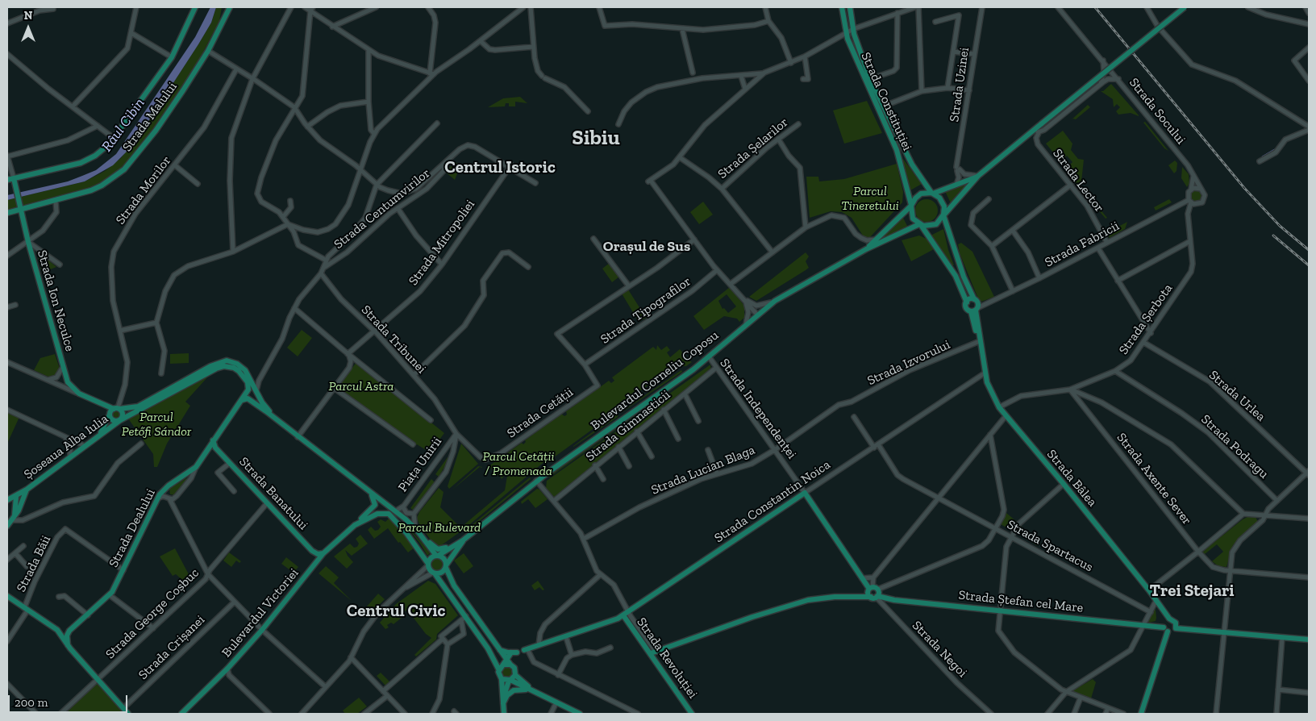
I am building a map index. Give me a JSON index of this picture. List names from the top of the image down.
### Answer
{
  "streets": {
    "main road": [
      "Strada Constituției",
      "Strada Malului",
      "Strada Ion Neculce",
      "Bulevardul Corneliu Coposu",
      "Șoseaua Alba Iulia",
      "Strada Bâlea",
      "Strada Banatului",
      "Strada Constantin Noica",
      "Strada Dealului",
      "Strada Ștefan cel Mare",
      "Bulevardul Victoriei",
      "Strada Revoluției"
    ],
    "street": [
      "Strada Uzinei",
      "Strada Socului",
      "Strada Șelarilor",
      "Strada Lector",
      "Strada Morilor",
      "Strada Centumvirilor",
      "Strada Mitropoliei",
      "Strada Fabricii",
      "Strada Tipografilor",
      "Strada Șerbota",
      "Strada Tribunei",
      "Strada Izvorului",
      "Strada Urlea",
      "Strada Independenței",
      "Strada Cetății",
      "Strada Gimnasticii",
      "Strada Podragu",
      "Piața Unirii",
      "Strada Lucian Blaga",
      "Strada Axente Sever",
      "Strada Spartacus",
      "Strada Băii",
      "Strada George Coșbuc",
      "Strada Crișanei",
      "Strada Negoi"
    ]
  },
  "crossings": [
    ["Strada Uzinei", "Bulevardul Corneliu Coposu"],
    ["Strada Constituției", "Bulevardul Corneliu Coposu"],
    ["Strada Socului", "Strada Fabricii"],
    ["Strada Socului", "Strada Șerbota"],
    ["Strada Malului", "Strada Ion Neculce"],
    ["Strada Lector", "Strada Fabricii"],
    ["Strada Lector", "Bulevardul Corneliu Coposu"],
    ["Strada Morilor", "Șoseaua Alba Iulia"],
    ["Strada Mitropoliei", "Strada Tribunei"],
    ["Strada Fabricii", "Strada Șerbota"],
    ["Strada Fabricii", "Strada Bâlea"],
    ["Strada Tipografilor", "Strada Cetății"],
    ["Strada Șerbota", "Strada Urlea"],
    ["Strada Șerbota", "Strada Podragu"],
    ["Strada Șerbota", "Strada Bâlea"],
    ["Strada Șerbota", "Strada Axente Sever"],
    ["Strada Tribunei", "Strada Cetății"],
    ["Strada Tribunei", "Piața Unirii"],
    ["Strada Izvorului", "Strada Lucian Blaga"],
    ["Strada Izvorului", "Strada Bâlea"],
    ["Bulevardul Corneliu Coposu", "Strada Independenței"],
    ["Bulevardul Corneliu Coposu", "Bulevardul Victoriei"],
    ["Bulevardul Corneliu Coposu", "Strada Revoluției"],
    ["Strada Independenței", "Strada Gimnasticii"],
    ["Strada Independenței", "Strada Lucian Blaga"],
    ["Strada Independenței", "Strada Constantin Noica"],
    ["Strada Cetății", "Piața Unirii"],
    ["Strada Gimnasticii", "Strada Revoluției"],
    ["Șoseaua Alba Iulia", "Strada Dealului"],
    ["Strada Lucian Blaga", "Strada Revoluției"],
    ["Strada Bâlea", "Strada Constantin Noica"],
    ["Strada Bâlea", "Strada Ștefan cel Mare"],
    ["Strada Banatului", "Strada Dealului"],
    ["Strada Banatului", "Bulevardul Victoriei"],
    ["Strada Banatului", "Strada George Coșbuc"],
    ["Strada Constantin Noica", "Strada Spartacus"],
    ["Strada Constantin Noica", "Strada Revoluției"],
    ["Strada Dealului", "Strada Băii"],
    ["Strada Ștefan cel Mare", "Strada Negoi"],
    ["Strada Ștefan cel Mare", "Strada Revoluției"]
  ],
  "districts": [
    "Sibiu",
    "Centrul Istoric",
    "Orașul de Sus",
    "Trei Stejari",
    "Centrul Civic"
  ],
  "water": ["Râul Cibin"],
  "parks": [
    "Parcul Tineretului",
    "Parcul Astra",
    "Parcul Petőfi Sándor",
    "Parcul Cetății / Promenada",
    "Parcul Bulevard"
  ],
  "scale_bar": "200 m",
  "north": "top"
}
